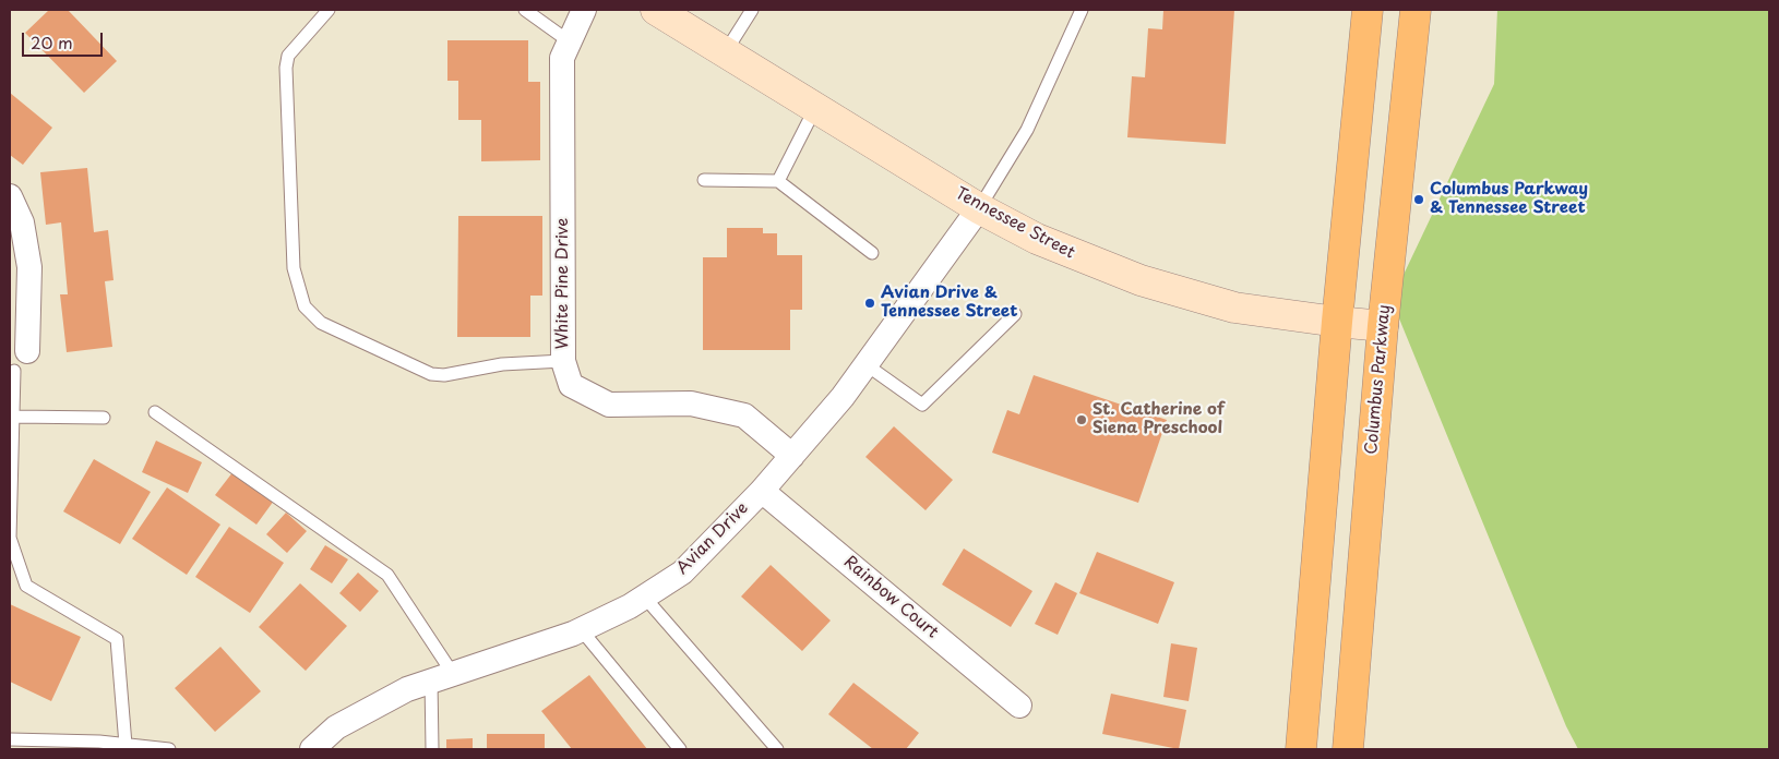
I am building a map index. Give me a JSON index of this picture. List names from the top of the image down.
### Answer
{
  "streets": {
    "main road": ["Tennessee Street", "Columbus Parkway"],
    "street": ["White Pine Drive", "Avian Drive", "Rainbow Court"]
  },
  "crossings": [
    ["Tennessee Street", "Columbus Parkway"],
    ["Tennessee Street", "Avian Drive"],
    ["White Pine Drive", "Avian Drive"],
    ["Avian Drive", "Rainbow Court"]
  ],
  "places": ["Columbus Parkway & Tennessee Street", "Avian Drive & Tennessee Street", "St. Catherine of Siena Preschool"],
  "scale_bar": "20 m"
}
